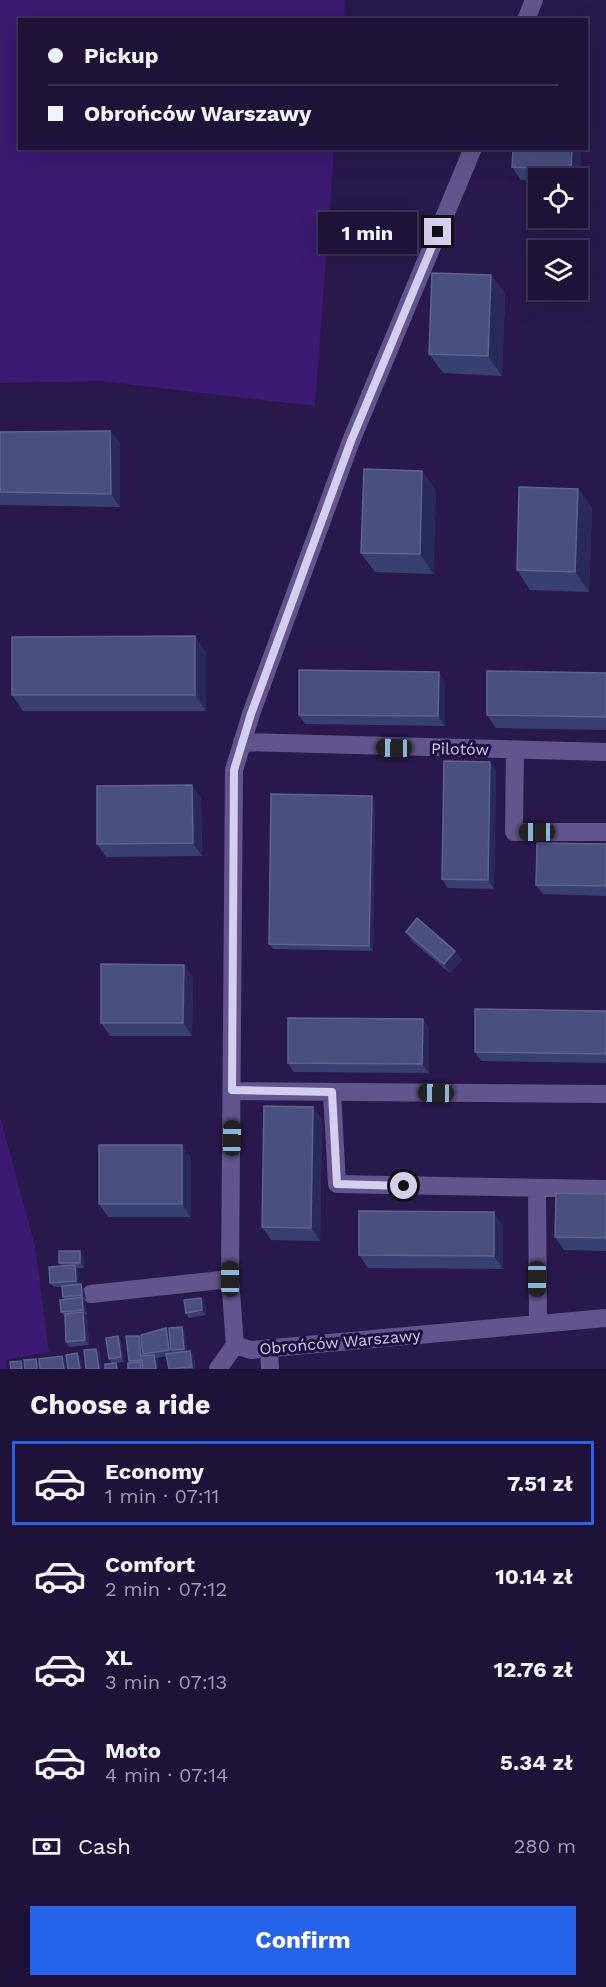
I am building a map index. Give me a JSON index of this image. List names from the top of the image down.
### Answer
{
  "streets": {
    "street": ["Pilotów", "Obrońców Warszawy"]
  },
  "crossings": [
    ["Pilotów", "Obrońców Warszawy"]
  ],
  "page": {
    "banner": ["Pickup", "Obrońców Warszawy"],
    "bubble": "1 min",
    "heading": "Choose a ride",
    "list": [
      {
        "name": "Economy",
        "note": "1 min · 07:11",
        "value": "7.51 zł"
      },
      {
        "name": "Comfort",
        "note": "2 min · 07:12",
        "value": "10.14 zł"
      },
      {
        "name": "XL",
        "note": "3 min · 07:13",
        "value": "12.76 zł"
      },
      {
        "name": "Moto",
        "note": "4 min · 07:14",
        "value": "5.34 zł"
      }
    ],
    "pay": ["Cash", "280 m"],
    "buttons": "Confirm"
  }
}
